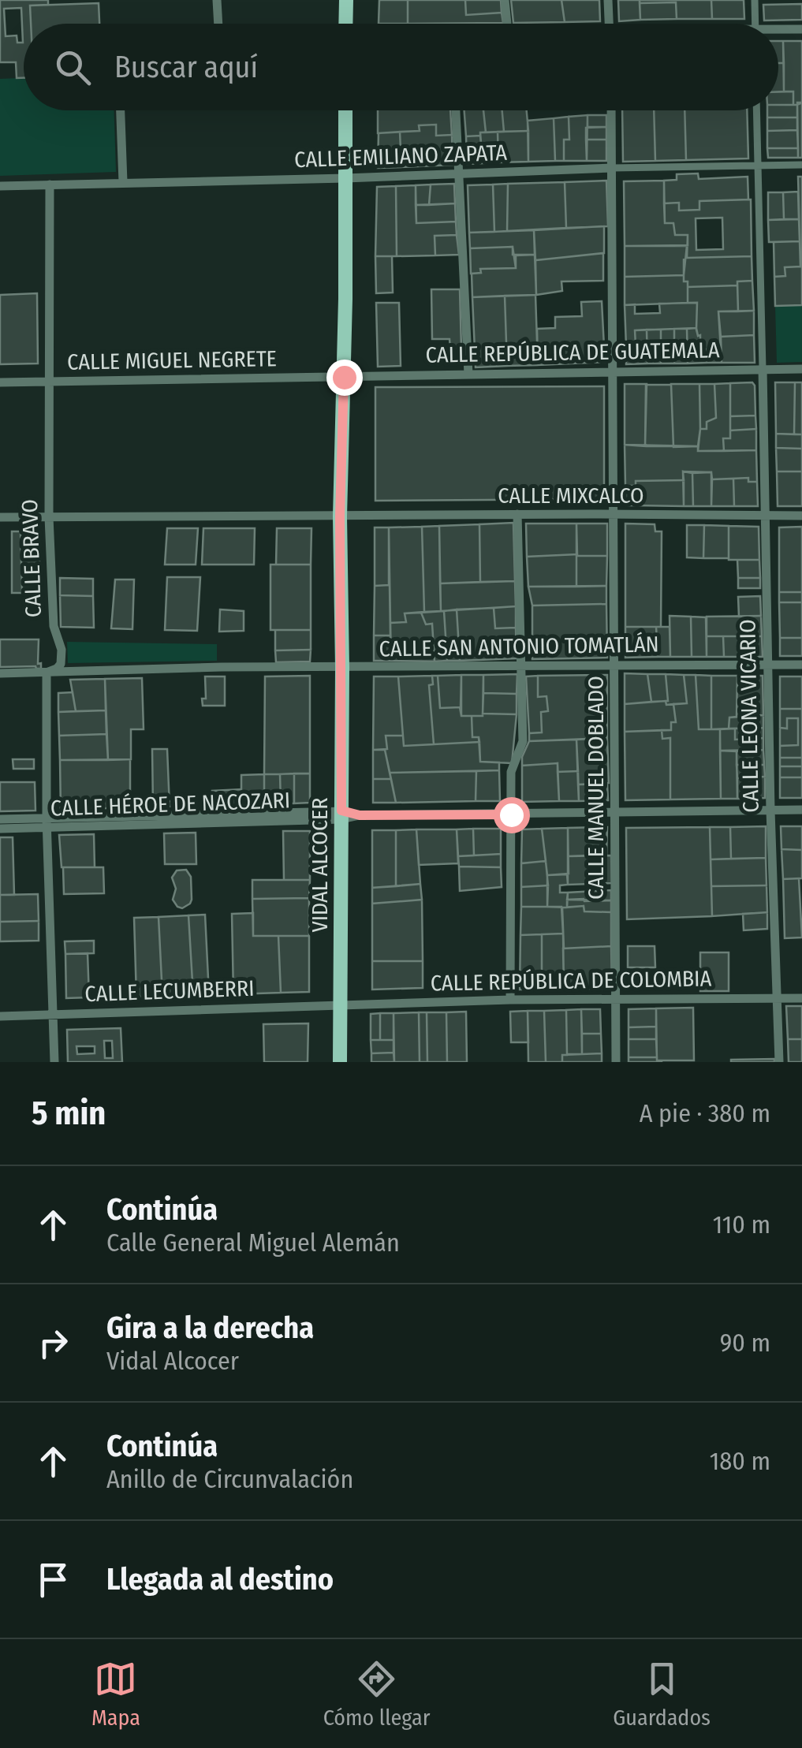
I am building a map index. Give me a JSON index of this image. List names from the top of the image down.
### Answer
{
  "streets": {
    "main road": ["VIDAL ALCOCER"],
    "street": [
      "CALLE EMILIANO ZAPATA",
      "CALLE REPÚBLICA DE GUATEMALA",
      "CALLE MIGUEL NEGRETE",
      "CALLE MIXCALCO",
      "CALLE BRAVO",
      "CALLE SAN ANTONIO TOMATLÁN",
      "CALLE LEONA VICARIO",
      "CALLE MANUEL DOBLADO",
      "CALLE HÉROE DE NACOZARI",
      "CALLE REPÚBLICA DE COLOMBIA",
      "CALLE LECUMBERRI"
    ]
  },
  "crossings": [
    ["CALLE EMILIANO ZAPATA", "CALLE BRAVO"],
    ["CALLE EMILIANO ZAPATA", "CALLE MANUEL DOBLADO"],
    ["CALLE EMILIANO ZAPATA", "VIDAL ALCOCER"],
    ["CALLE REPÚBLICA DE GUATEMALA", "CALLE MIGUEL NEGRETE"],
    ["CALLE REPÚBLICA DE GUATEMALA", "CALLE LEONA VICARIO"],
    ["CALLE REPÚBLICA DE GUATEMALA", "CALLE MANUEL DOBLADO"],
    ["CALLE REPÚBLICA DE GUATEMALA", "VIDAL ALCOCER"],
    ["CALLE MIGUEL NEGRETE", "CALLE BRAVO"],
    ["CALLE MIGUEL NEGRETE", "VIDAL ALCOCER"],
    ["CALLE MIXCALCO", "CALLE BRAVO"],
    ["CALLE MIXCALCO", "CALLE LEONA VICARIO"],
    ["CALLE MIXCALCO", "CALLE MANUEL DOBLADO"],
    ["CALLE MIXCALCO", "VIDAL ALCOCER"],
    ["CALLE BRAVO", "CALLE SAN ANTONIO TOMATLÁN"],
    ["CALLE BRAVO", "CALLE HÉROE DE NACOZARI"],
    ["CALLE BRAVO", "CALLE LECUMBERRI"],
    ["CALLE SAN ANTONIO TOMATLÁN", "CALLE LEONA VICARIO"],
    ["CALLE SAN ANTONIO TOMATLÁN", "CALLE MANUEL DOBLADO"],
    ["CALLE SAN ANTONIO TOMATLÁN", "VIDAL ALCOCER"],
    ["CALLE LEONA VICARIO", "CALLE HÉROE DE NACOZARI"],
    ["CALLE LEONA VICARIO", "CALLE REPÚBLICA DE COLOMBIA"],
    ["CALLE MANUEL DOBLADO", "CALLE HÉROE DE NACOZARI"],
    ["CALLE MANUEL DOBLADO", "CALLE REPÚBLICA DE COLOMBIA"],
    ["CALLE HÉROE DE NACOZARI", "VIDAL ALCOCER"],
    ["VIDAL ALCOCER", "CALLE REPÚBLICA DE COLOMBIA"],
    ["VIDAL ALCOCER", "CALLE LECUMBERRI"],
    ["CALLE REPÚBLICA DE COLOMBIA", "CALLE LECUMBERRI"]
  ],
  "page": {
    "search": "Buscar aquí",
    "heading": ["5 min", "A pie · 380 m"],
    "list": [
      ["Continúa", "Calle General Miguel Alemán", "110 m"],
      ["Gira a la derecha", "Vidal Alcocer", "90 m"],
      ["Continúa", "Anillo de Circunvalación", "180 m"],
      "Llegada al destino"
    ],
    "nav": ["Mapa", "Cómo llegar", "Guardados"]
  }
}
